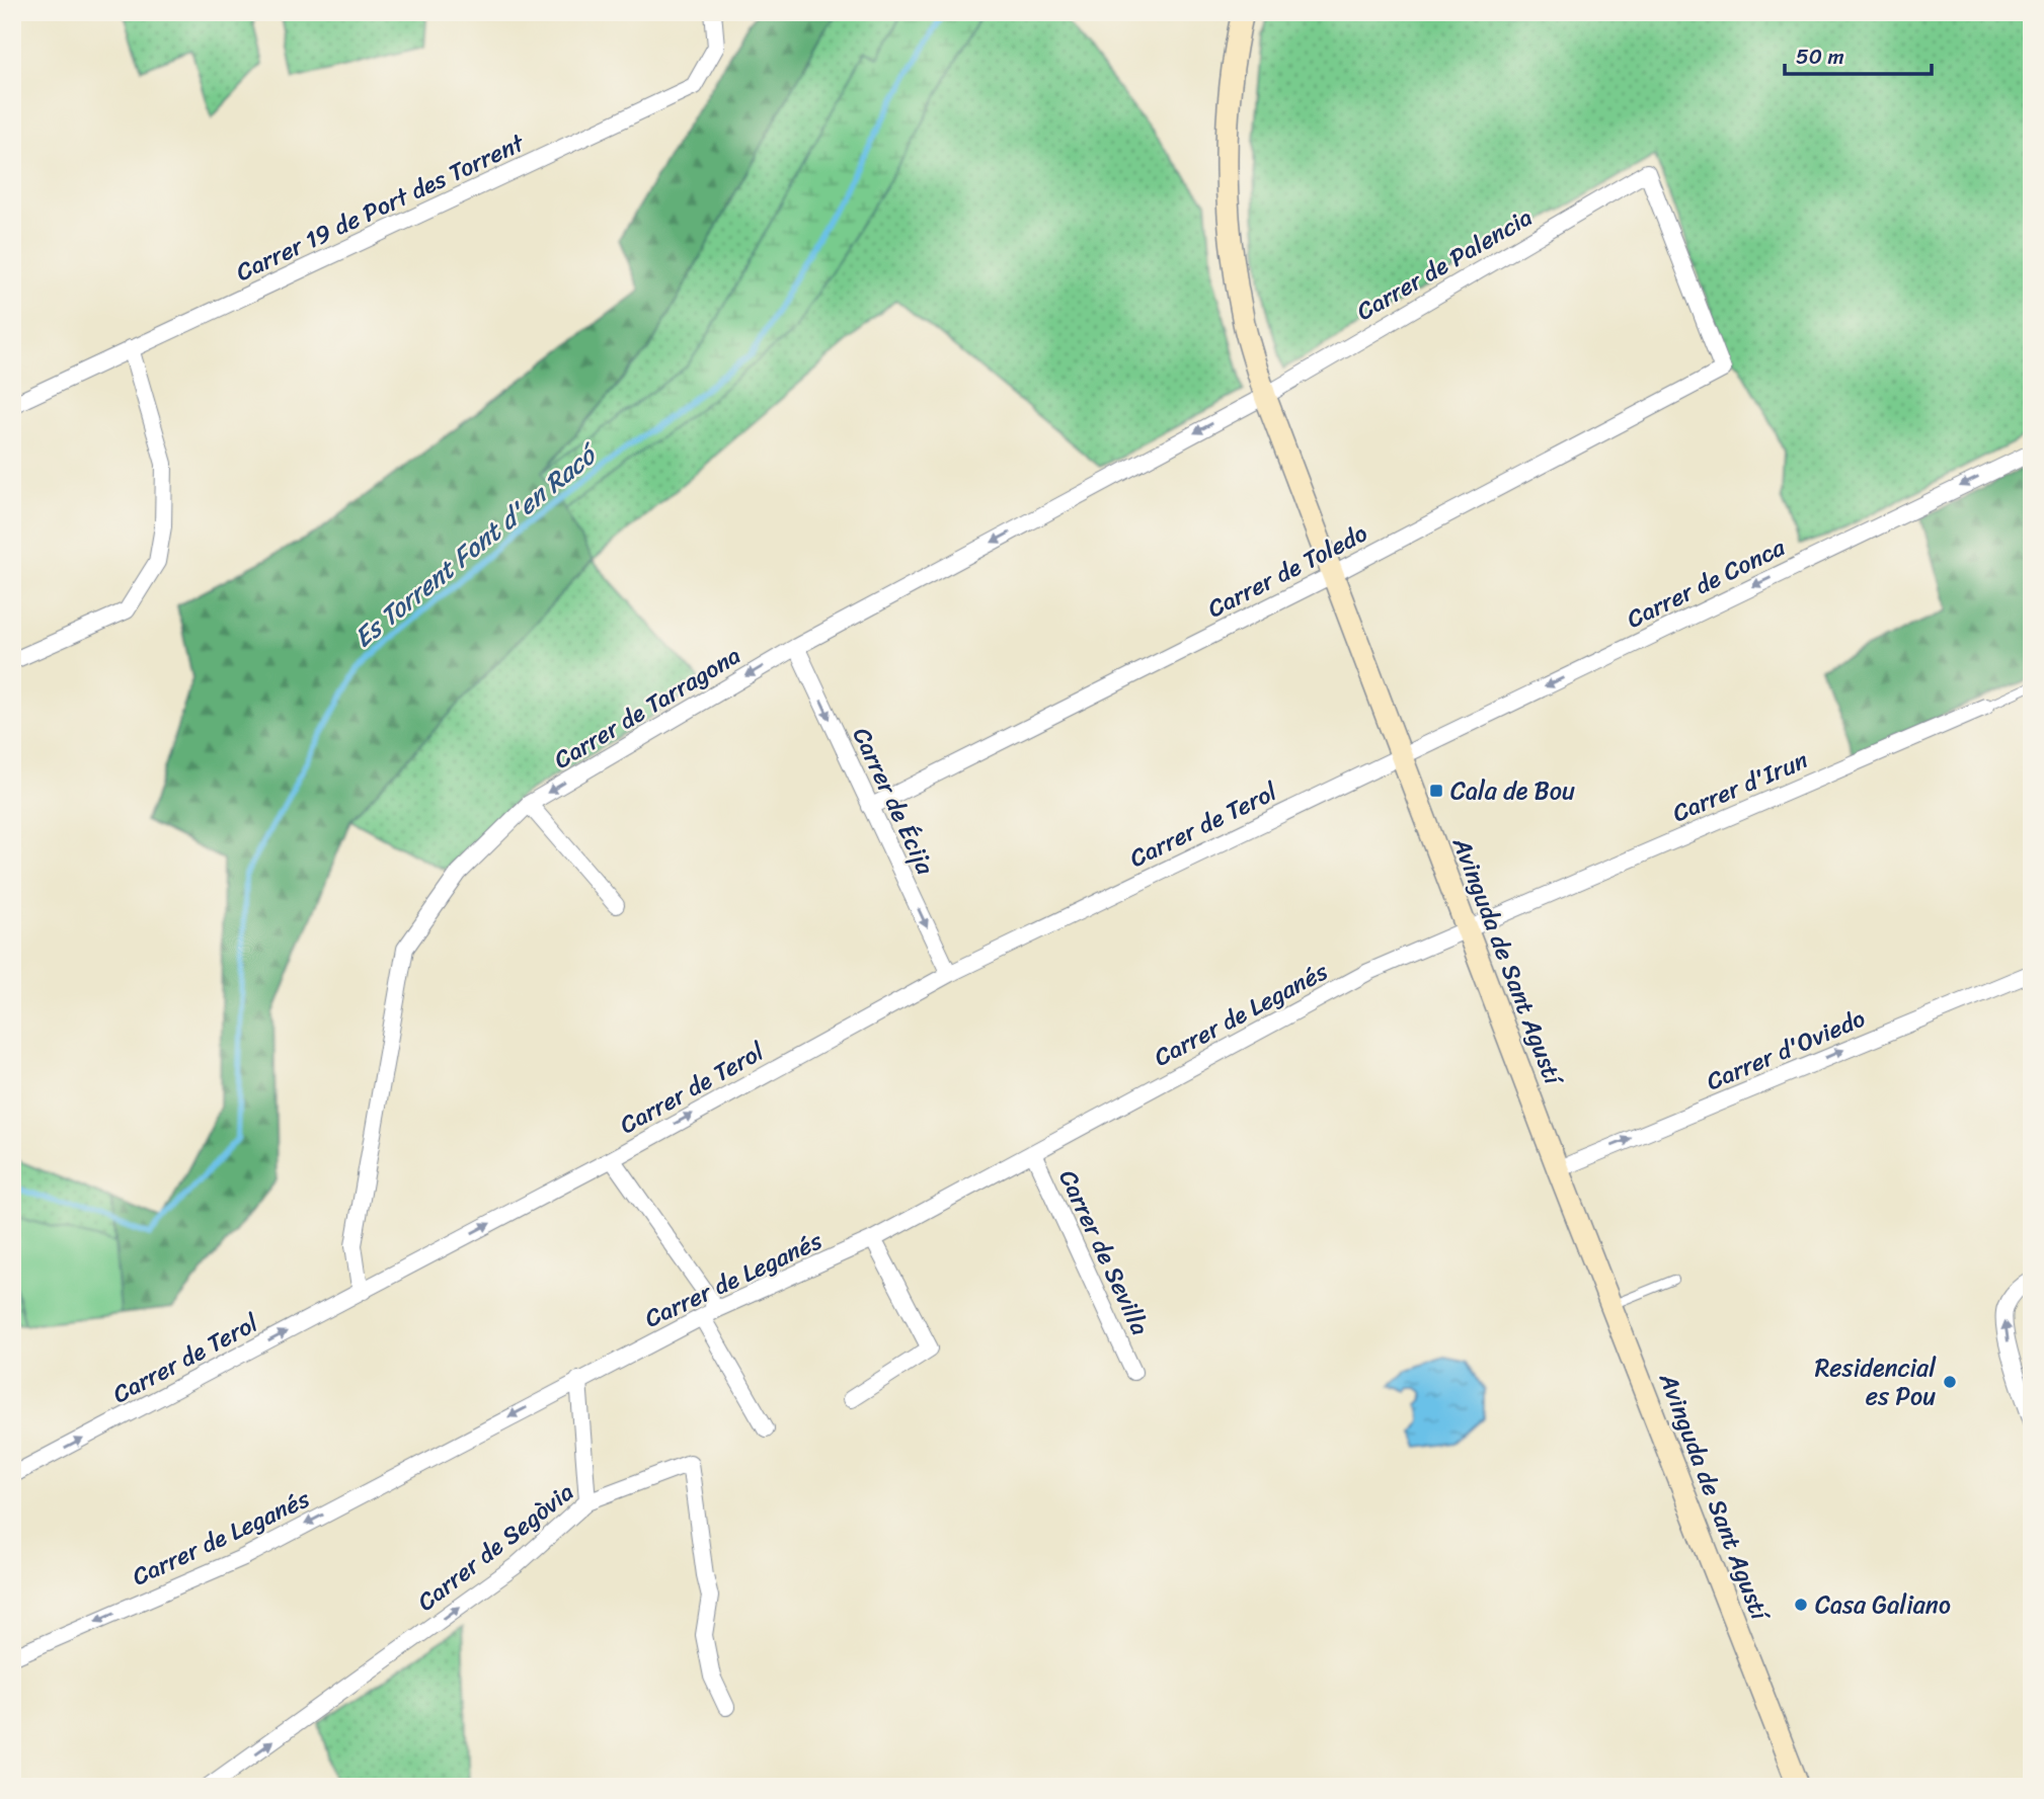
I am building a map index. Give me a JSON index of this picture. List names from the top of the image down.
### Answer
{
  "streets": {
    "street": [
      "Carrer 19 de Port des Torrent",
      "Carrer de Palencia",
      "Carrer de Toledo",
      "Carrer de Conca",
      "Carrer de Tarragona",
      "Carrer d'Irun",
      "Carrer de Écija",
      "Carrer de Terol",
      "Avinguda de Sant Agustí",
      "Carrer de Leganés",
      "Carrer d'Oviedo",
      "Carrer de Sevilla",
      "Carrer de Segòvia"
    ]
  },
  "crossings": [
    ["Carrer de Palencia", "Carrer de Toledo"],
    ["Carrer de Palencia", "Carrer de Tarragona"],
    ["Carrer de Palencia", "Avinguda de Sant Agustí"],
    ["Carrer de Toledo", "Carrer de Écija"],
    ["Carrer de Toledo", "Avinguda de Sant Agustí"],
    ["Carrer de Conca", "Carrer de Terol"],
    ["Carrer de Conca", "Avinguda de Sant Agustí"],
    ["Carrer de Tarragona", "Carrer de Écija"],
    ["Carrer de Tarragona", "Carrer de Terol"],
    ["Carrer de Tarragona", "Avinguda de Sant Agustí"],
    ["Carrer d'Irun", "Avinguda de Sant Agustí"],
    ["Carrer d'Irun", "Carrer de Leganés"],
    ["Carrer de Écija", "Carrer de Terol"],
    ["Carrer de Terol", "Avinguda de Sant Agustí"],
    ["Avinguda de Sant Agustí", "Carrer de Leganés"],
    ["Avinguda de Sant Agustí", "Carrer d'Oviedo"],
    ["Carrer de Leganés", "Carrer de Sevilla"]
  ],
  "one_way": [
    "Carrer de Conca",
    "Carrer de Tarragona",
    "Carrer de Écija",
    "Carrer de Terol",
    "Carrer de Leganés",
    "Carrer d'Oviedo",
    "Carrer de Segòvia"
  ],
  "water": ["Es Torrent Font d'en Racó"],
  "places": {
    "transit": ["Cala de Bou"],
    "other": ["Residencial es Pou", "Casa Galiano"]
  },
  "scale_bar": "50 m"
}
